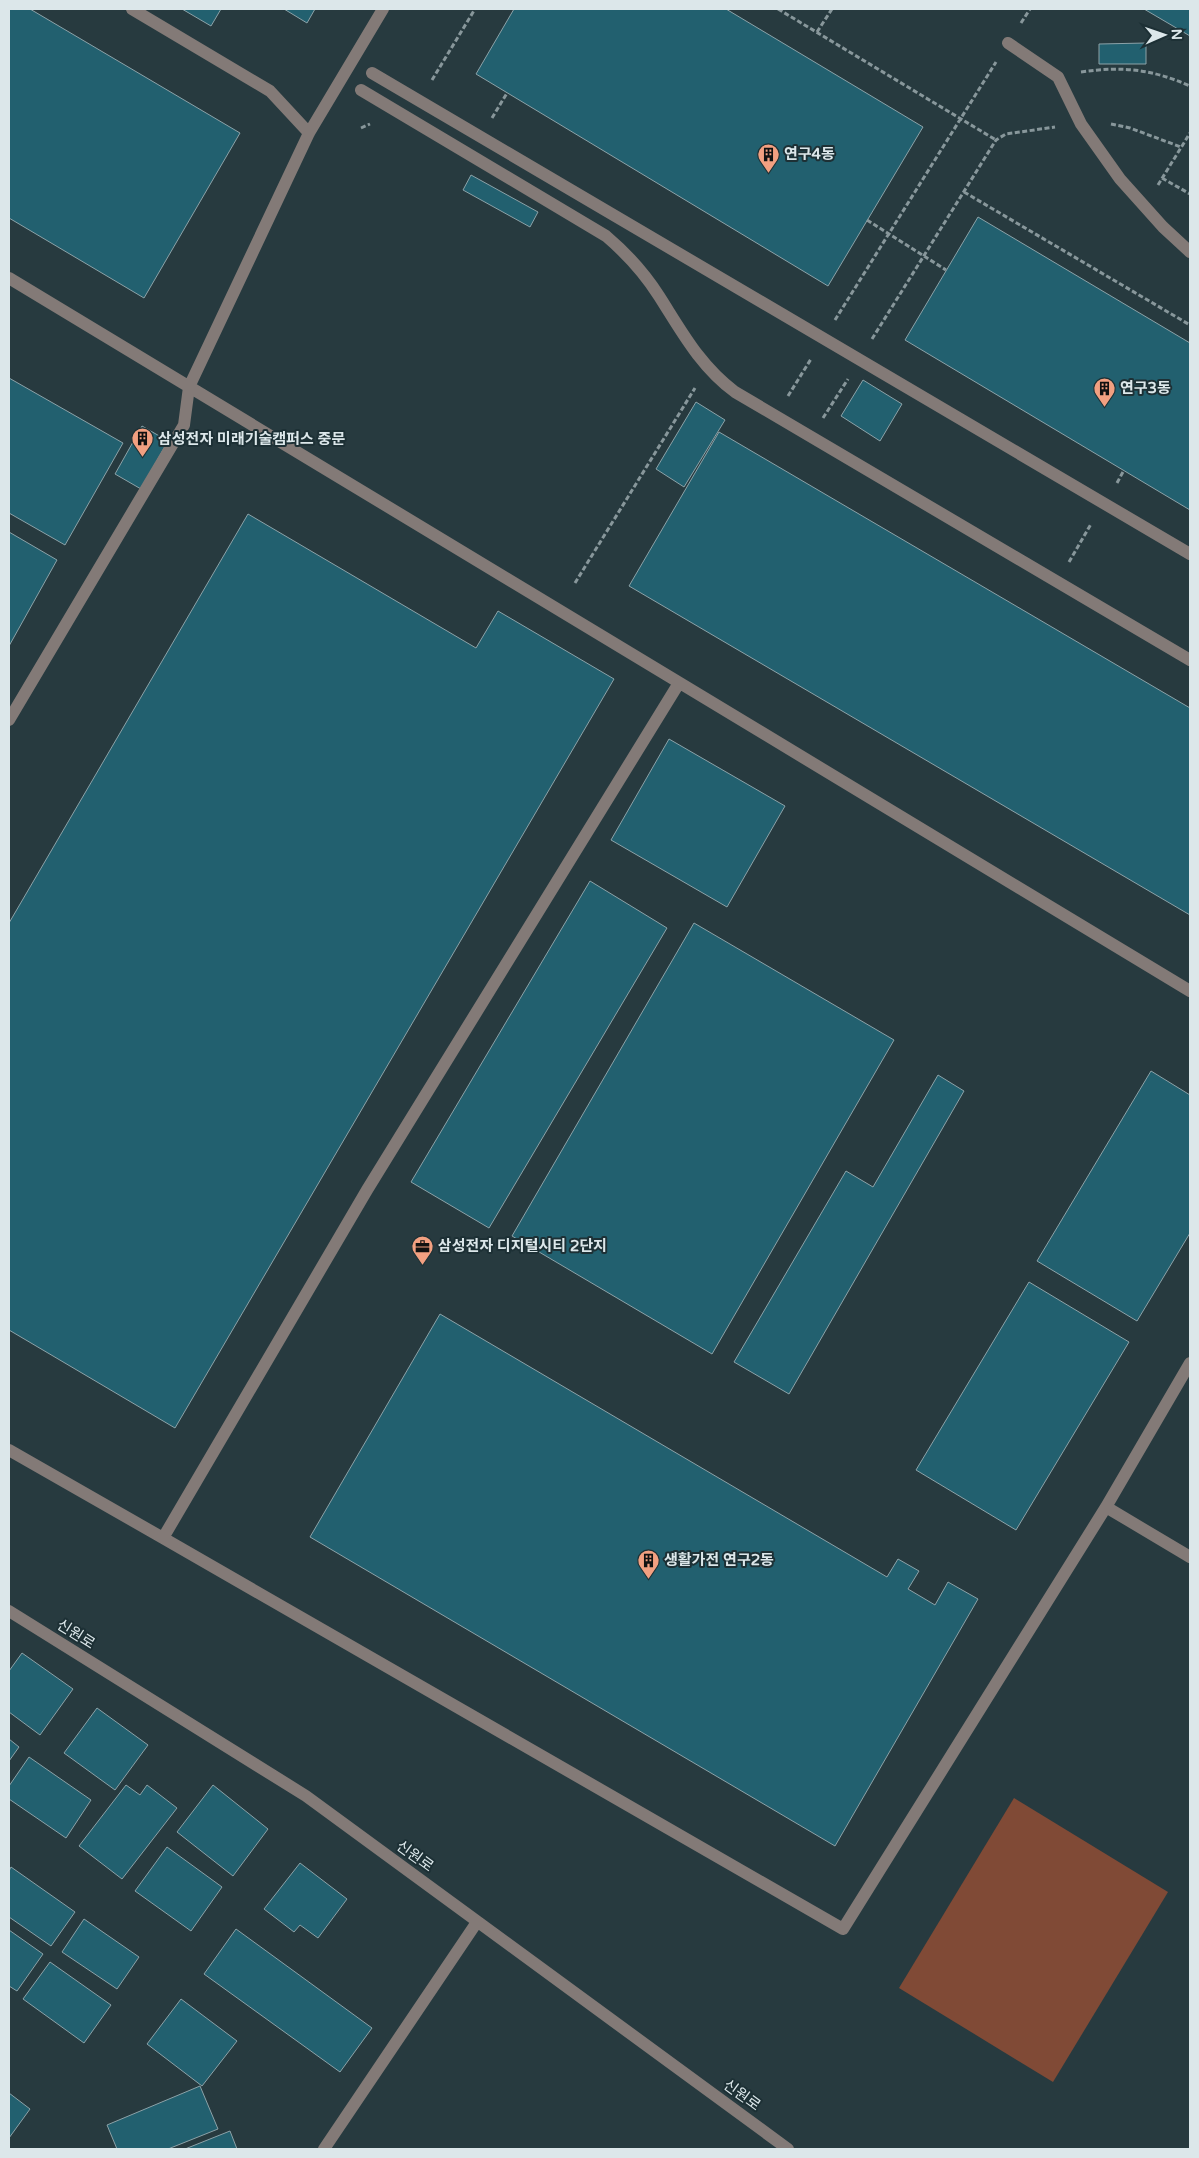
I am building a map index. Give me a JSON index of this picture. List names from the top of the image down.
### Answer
{
  "streets": {
    "street": ["신원로"]
  },
  "places": {
    "building": [
      "연구4동",
      "연구3동",
      "삼성전자 미래기술캠퍼스 중문",
      "생활가전 연구2동"
    ],
    "office": ["삼성전자 디지털시티 2단지"]
  },
  "north": "right"
}
